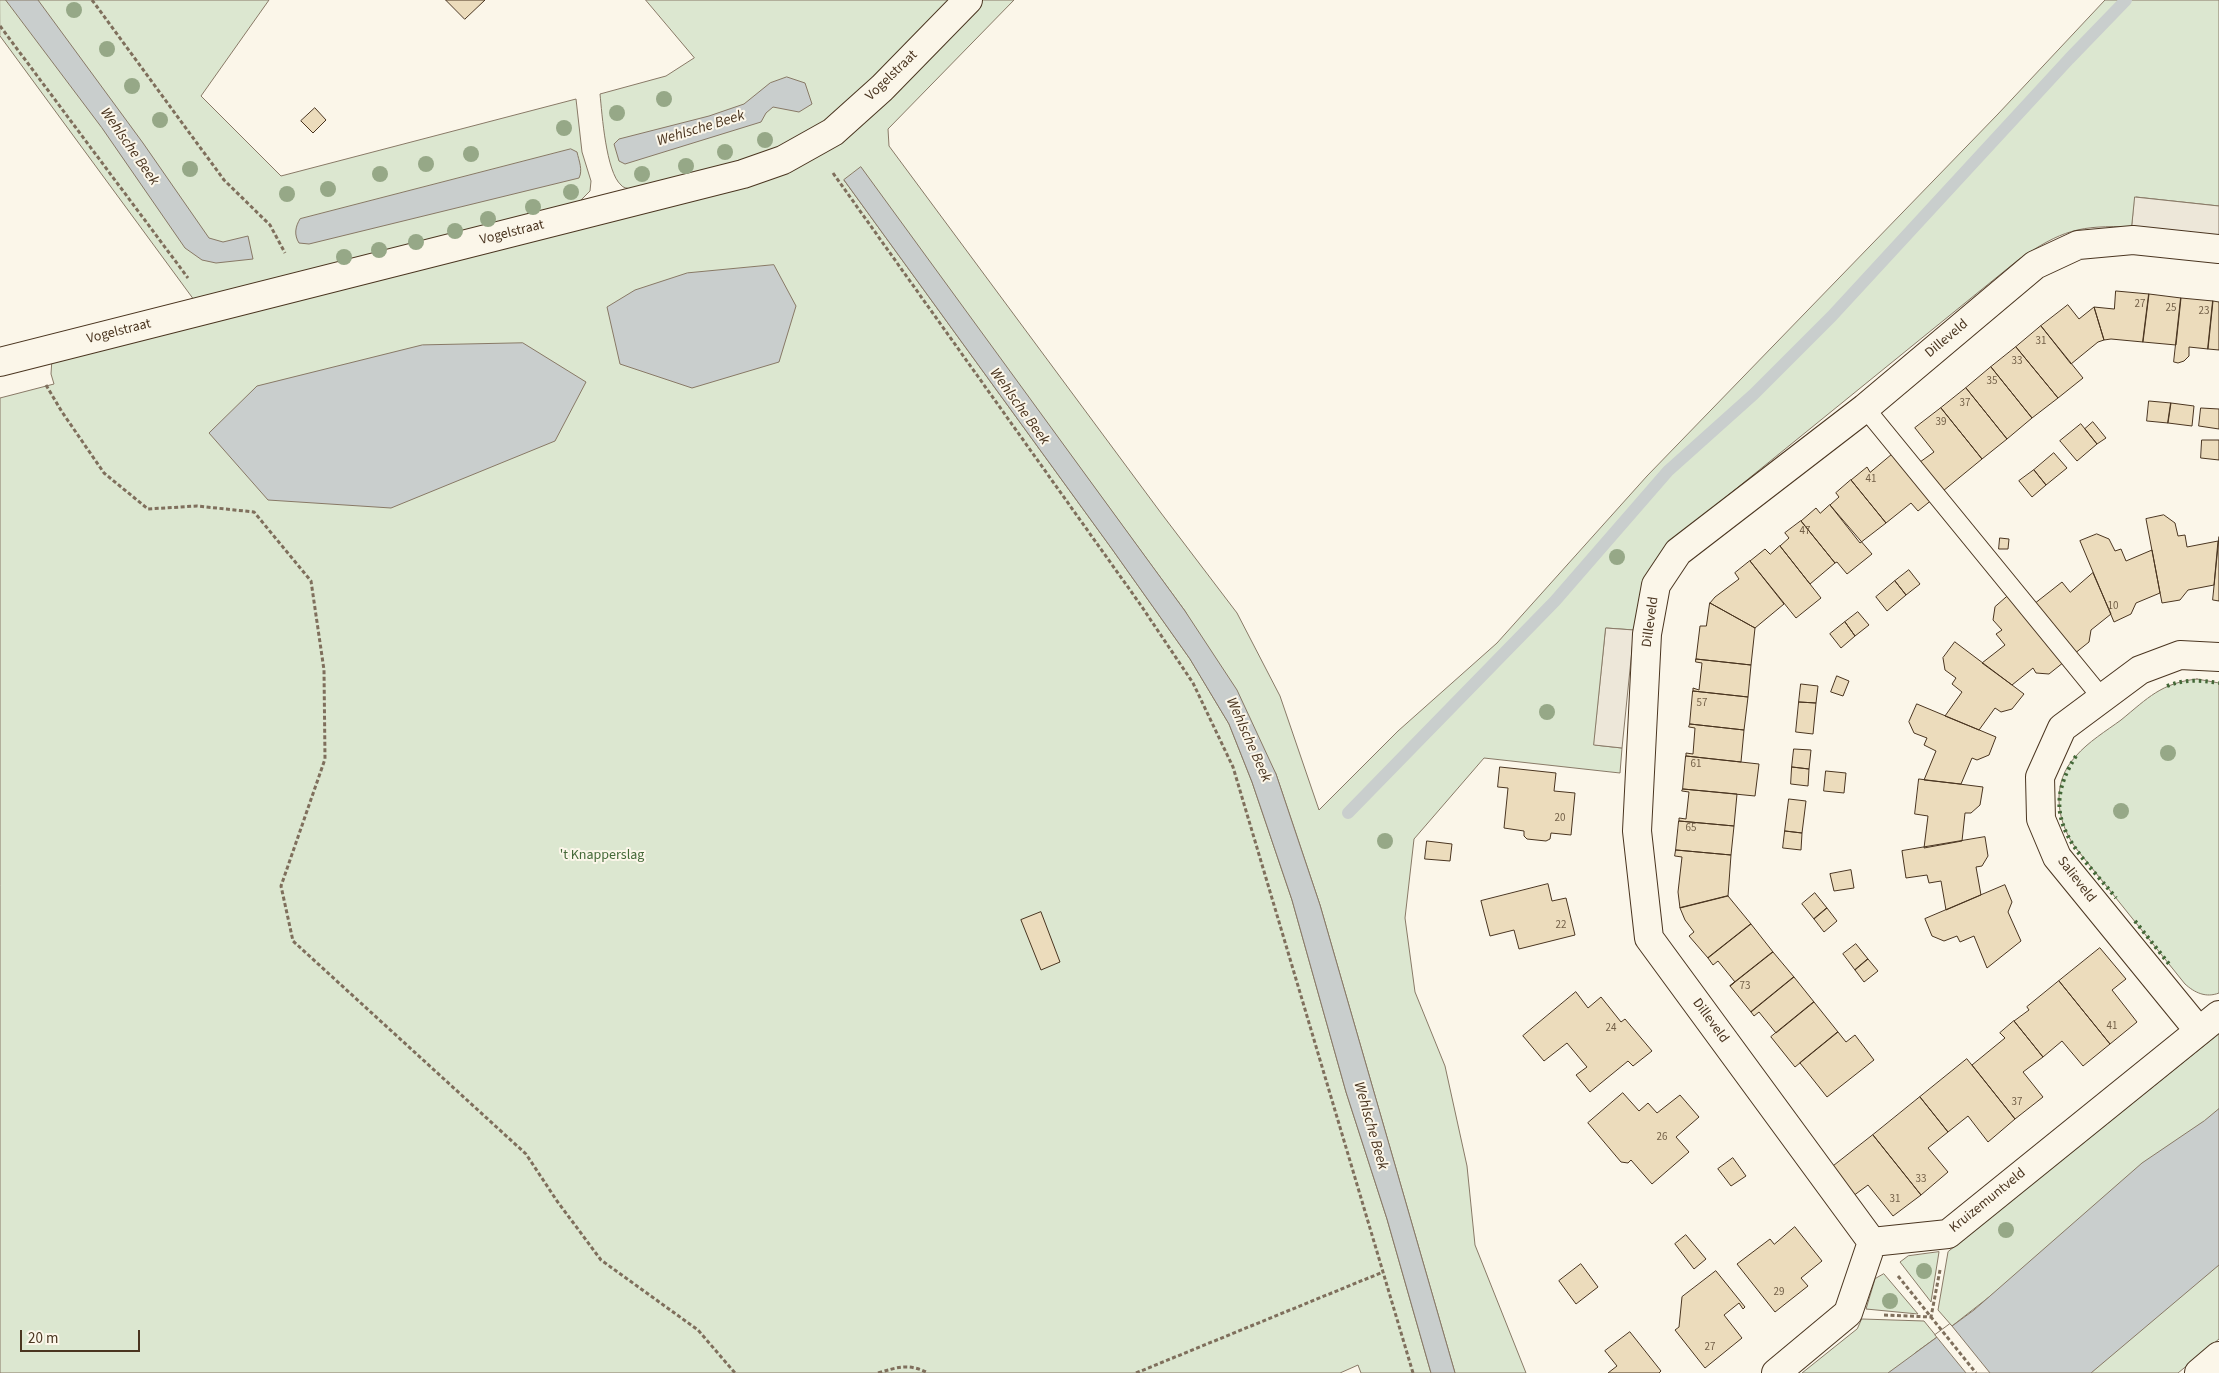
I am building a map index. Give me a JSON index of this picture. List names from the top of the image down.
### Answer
{
  "streets": {
    "street": [
      "Vogelstraat",
      "Dilleveld",
      "Salieveld",
      "Kruizemuntveld"
    ]
  },
  "crossings": [
    ["Dilleveld", "Kruizemuntveld"],
    ["Salieveld", "Kruizemuntveld"]
  ],
  "water": ["Wehlsche Beek"],
  "parks": ["'t Knapperslag"],
  "house_numbers": [
    "27",
    "25",
    "23",
    "31",
    "33",
    "35",
    "37",
    "39",
    "41",
    "47",
    "10",
    "57",
    "61",
    "20",
    "65",
    "22",
    "73",
    "41",
    "24",
    "37",
    "26",
    "33",
    "31",
    "29",
    "27"
  ],
  "scale_bar": "20 m"
}
